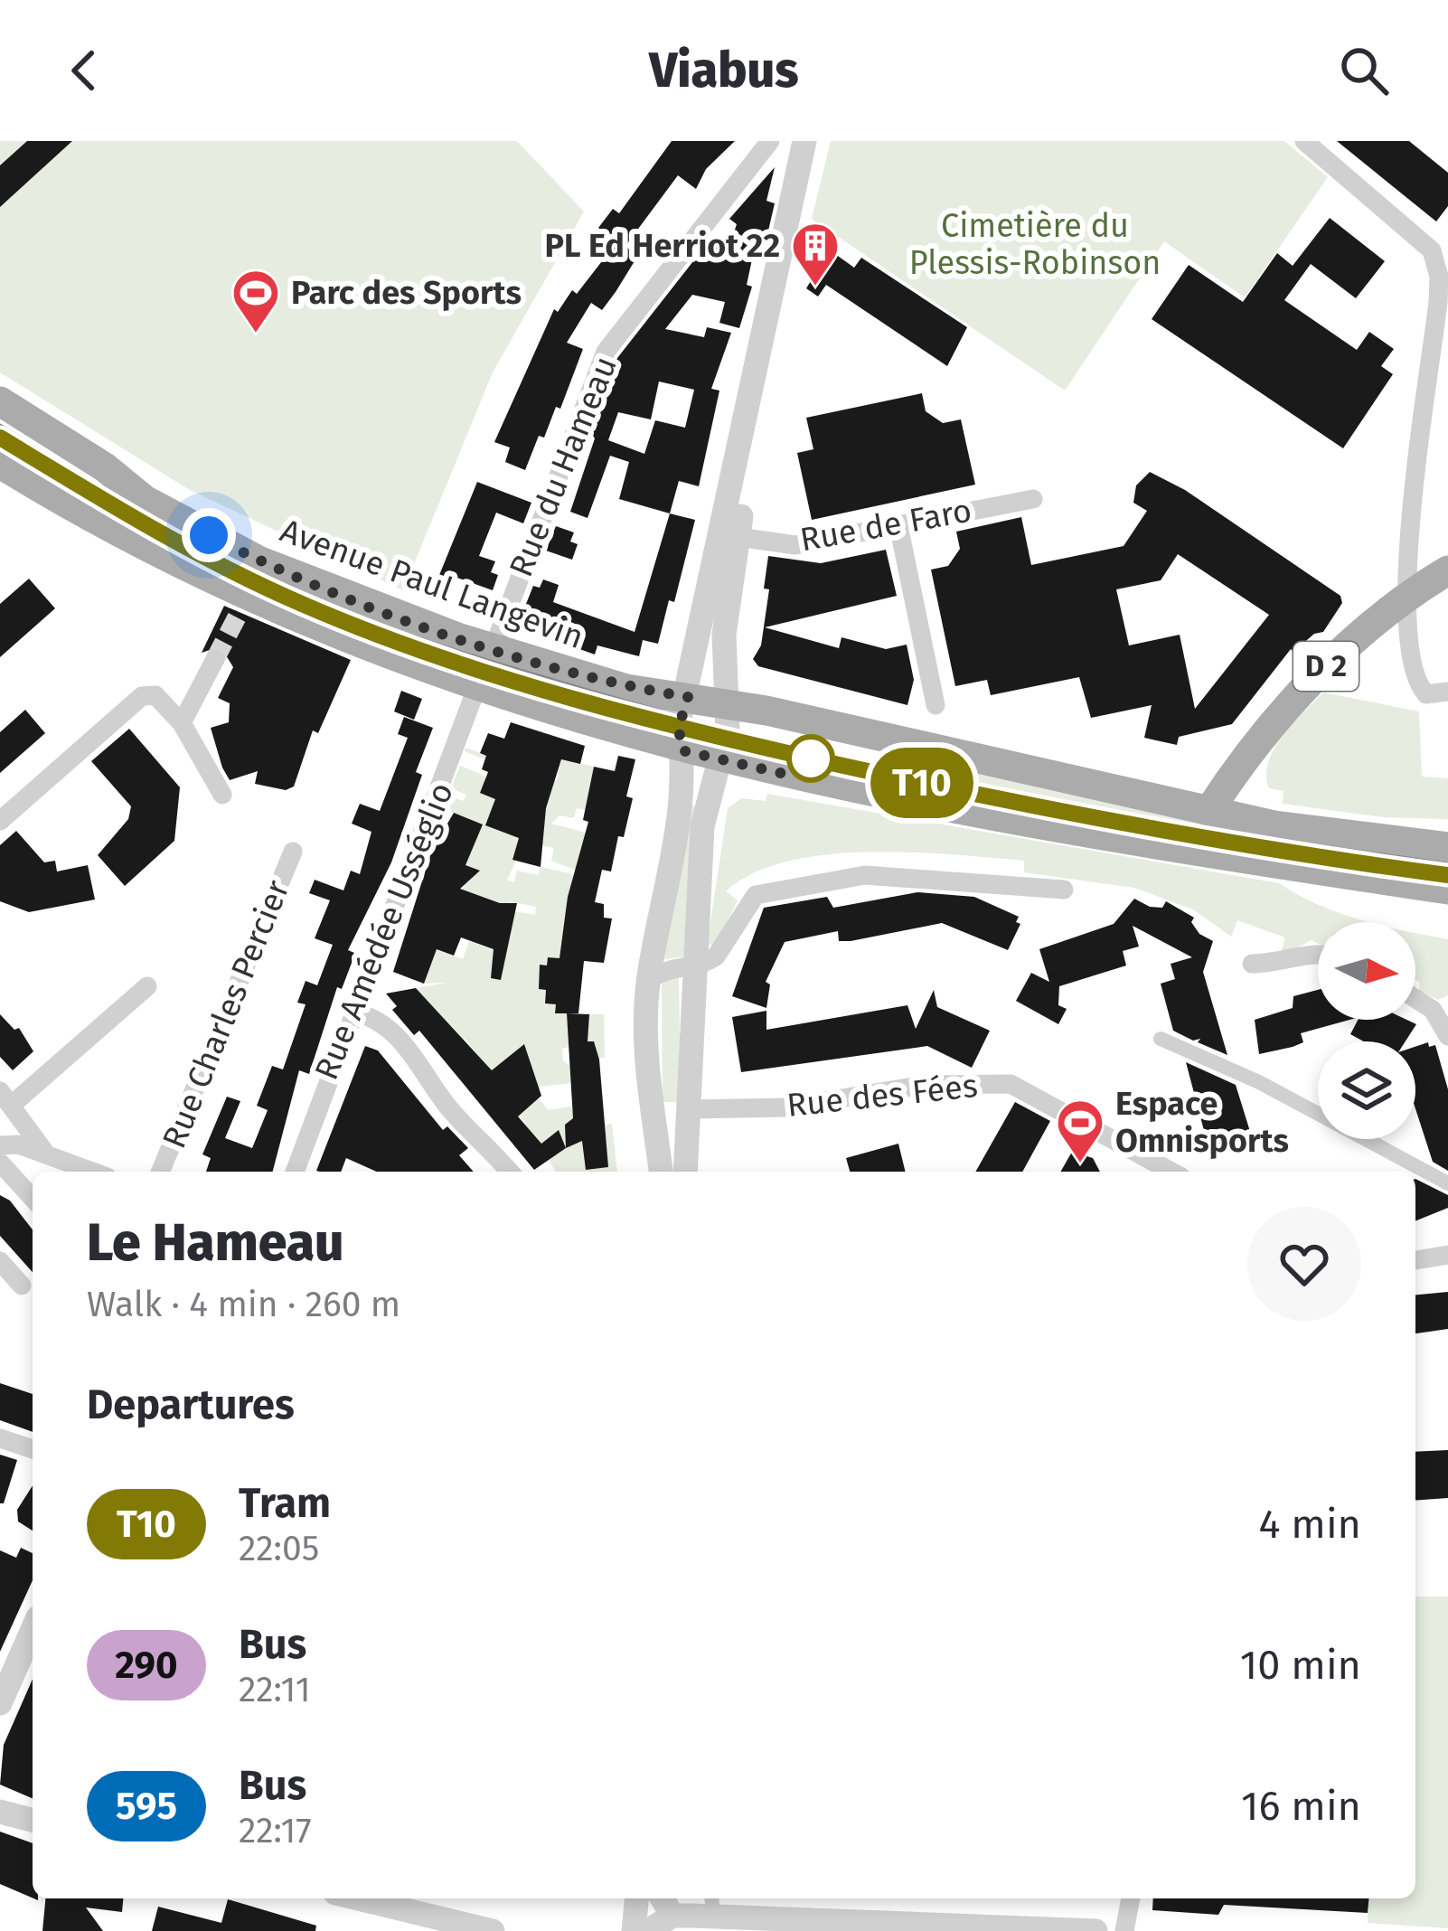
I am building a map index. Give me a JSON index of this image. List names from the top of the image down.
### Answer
{
  "streets": {
    "main road": ["Avenue Paul Langevin", "D 2"],
    "street": [
      "Rue du Hameau",
      "Rue de Faro",
      "Rue Amédée Usséglio",
      "Rue Charles Percier",
      "Rue des Fées"
    ]
  },
  "crossings": [
    ["Rue du Hameau", "Avenue Paul Langevin"]
  ],
  "parks": ["Cimetière du Plessis-Robinson"],
  "places": {
    "building": ["PL Ed Herriot 22"],
    "sports": ["Parc des Sports", "Espace Omnisports"]
  },
  "lines": ["tram line T10"],
  "north": "right",
  "page": {
    "header": "Viabus",
    "on_map": "T10",
    "heading": [
      ["Le Hameau", "Walk · 4 min · 260 m"],
      "Departures"
    ],
    "list": [
      {
        "mark": "T10",
        "name": "Tram",
        "note": "22:05",
        "value": "4 min"
      },
      {
        "mark": "290",
        "name": "Bus",
        "note": "22:11",
        "value": "10 min"
      },
      {
        "mark": "595",
        "name": "Bus",
        "note": "22:17",
        "value": "16 min"
      }
    ]
  }
}
